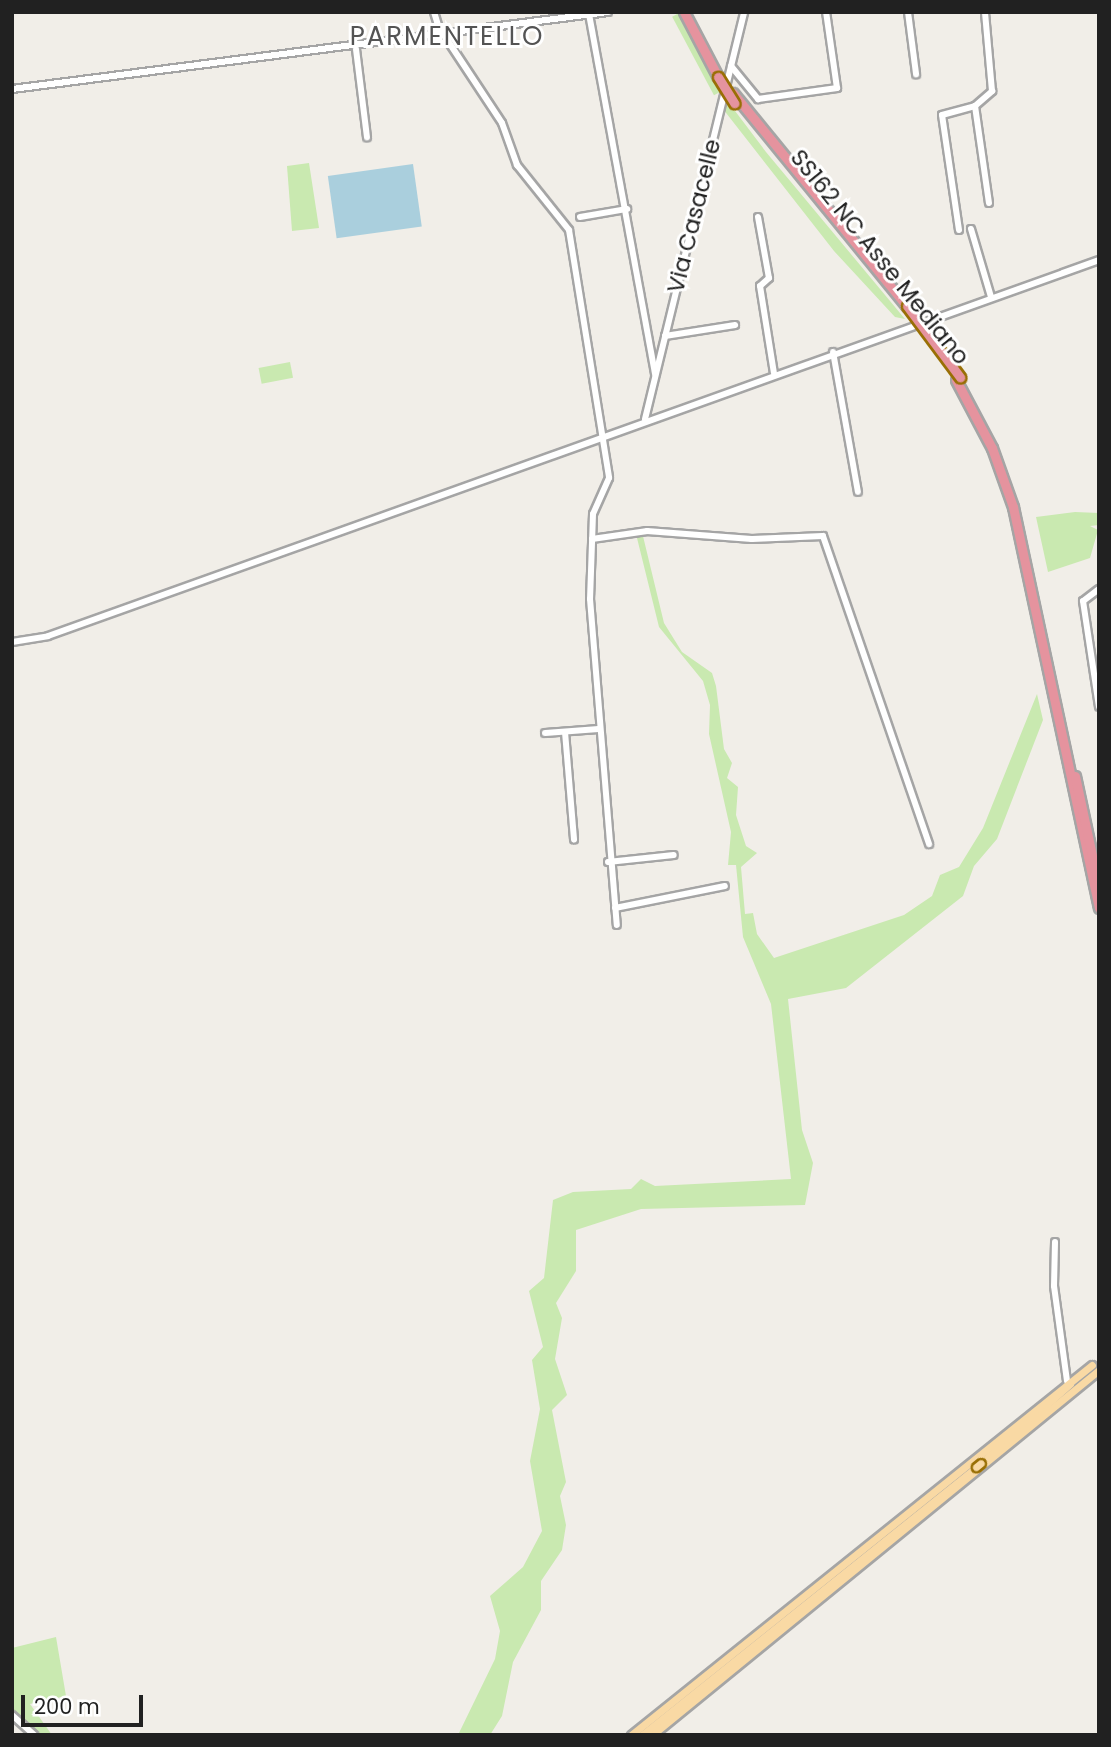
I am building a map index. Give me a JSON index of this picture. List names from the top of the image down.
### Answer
{
  "streets": {
    "highway": ["SS162 NC Asse Mediano"],
    "street": ["Via Casacelle"]
  },
  "districts": ["PARMENTELLO"],
  "scale_bar": "200 m"
}
